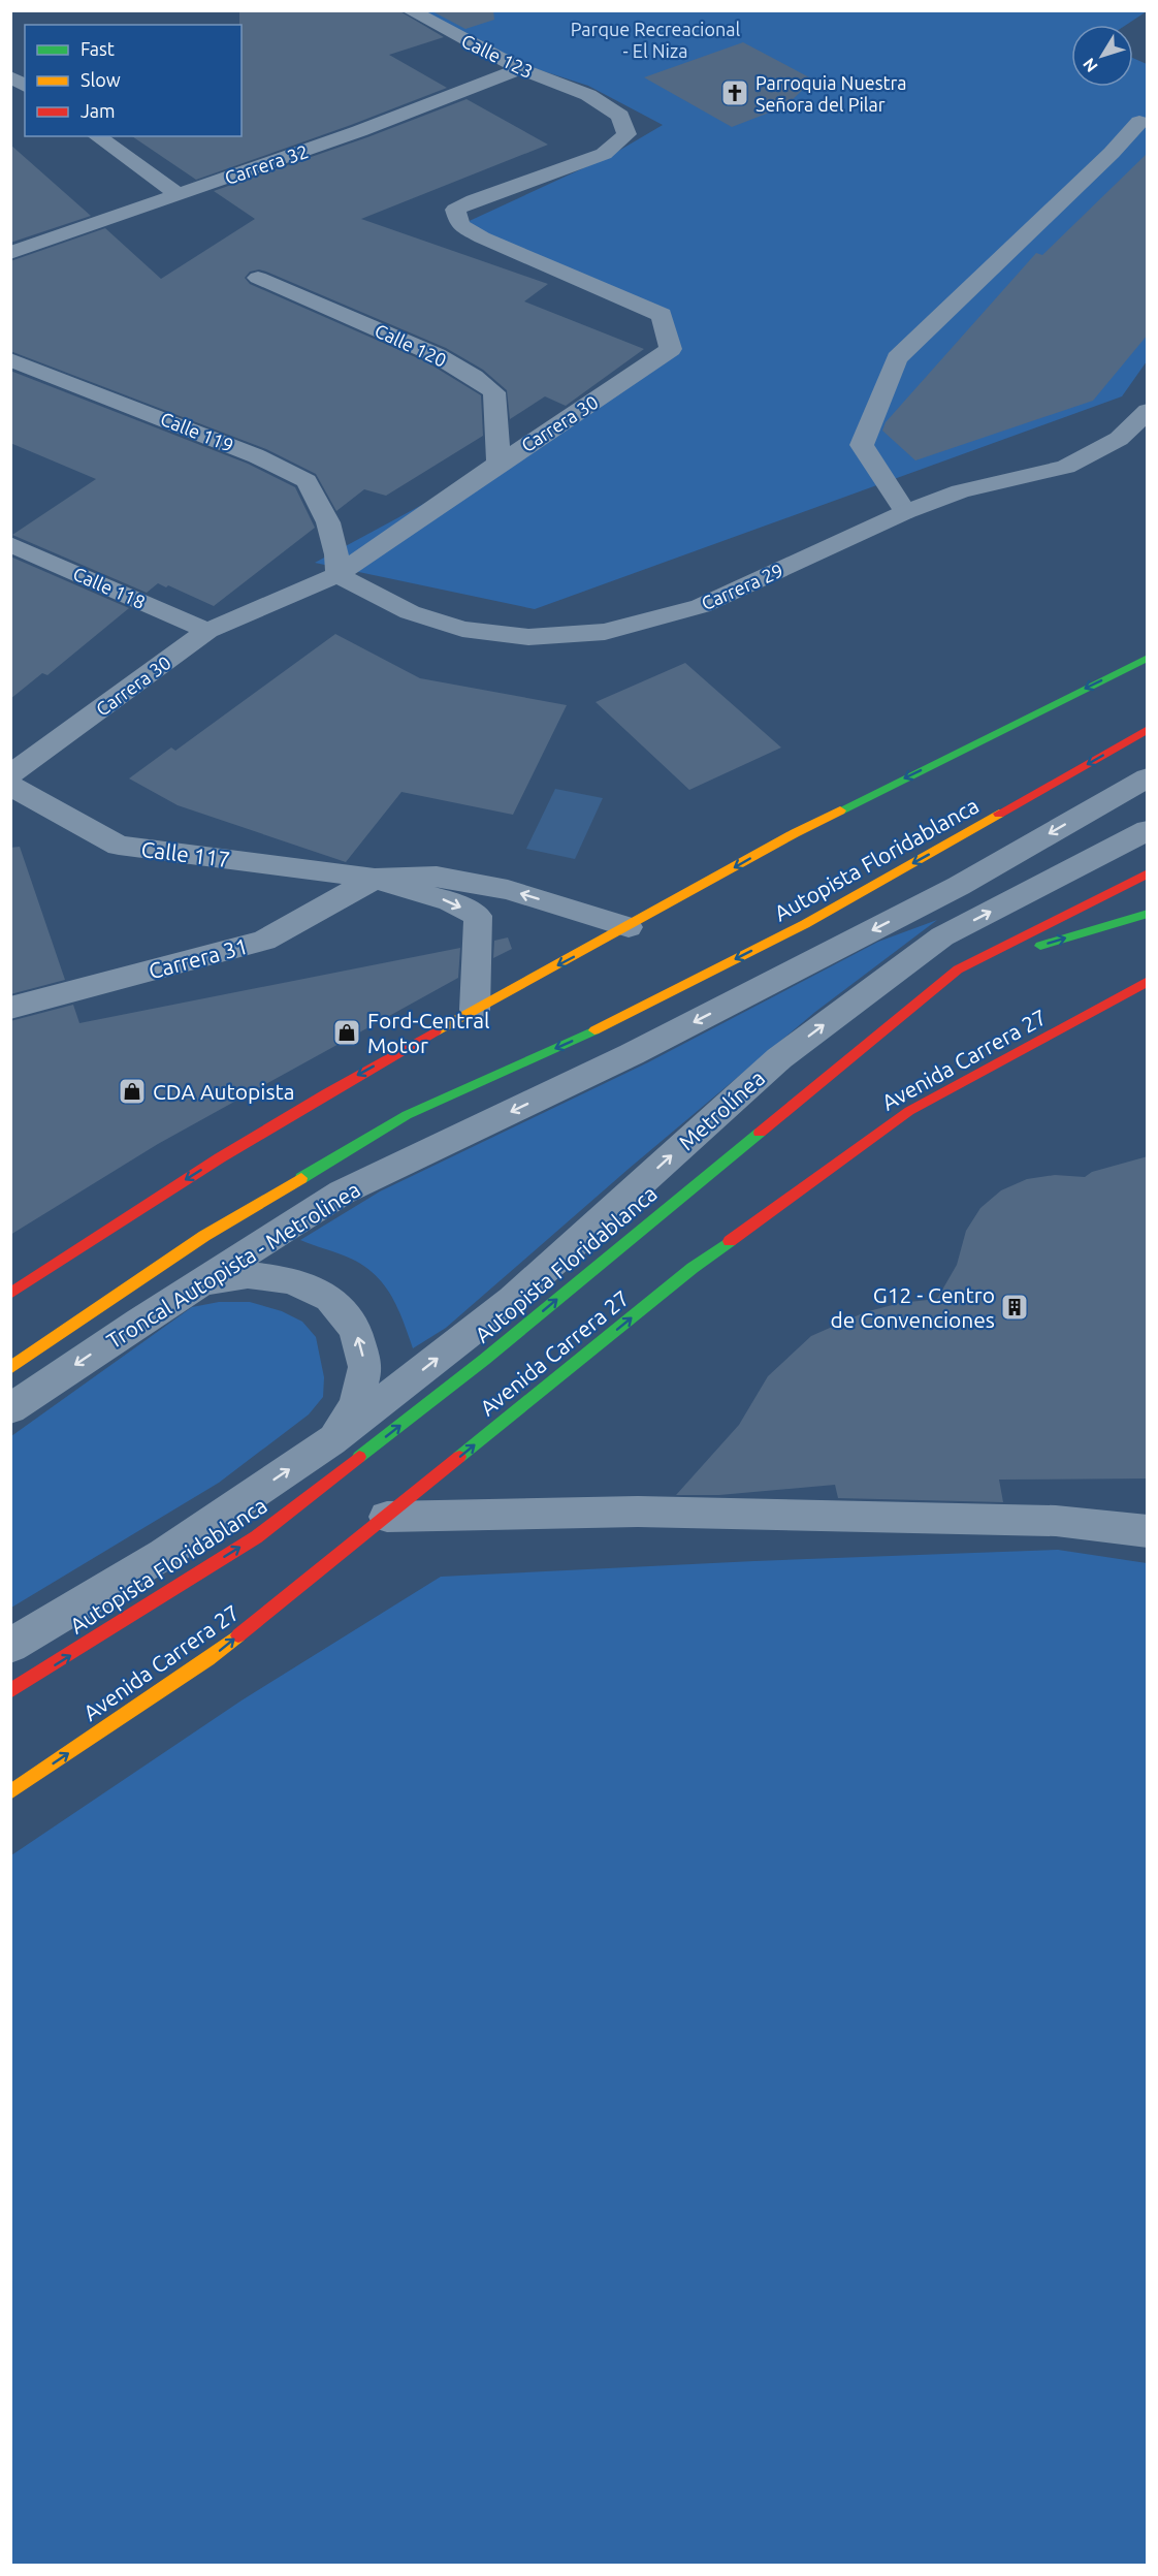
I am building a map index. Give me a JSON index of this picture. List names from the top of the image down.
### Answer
{
  "streets": {
    "highway": ["Autopista Floridablanca", "Avenida Carrera 27"],
    "street": [
      "Calle 123",
      "Carrera 32",
      "Calle 120",
      "Carrera 30",
      "Calle 119",
      "Carrera 29",
      "Calle 118",
      "Calle 117",
      "Carrera 31",
      "Metrolínea",
      "Troncal Autopista - Metrolinea"
    ]
  },
  "crossings": [
    ["Calle 123", "Carrera 32"],
    ["Calle 123", "Carrera 30"],
    ["Calle 120", "Carrera 30"],
    ["Carrera 30", "Calle 119"],
    ["Carrera 30", "Carrera 29"],
    ["Carrera 30", "Calle 118"],
    ["Calle 119", "Carrera 29"],
    ["Calle 117", "Carrera 31"]
  ],
  "one_way": [
    "Carrera 31",
    "Avenida Carrera 27",
    "Metrolínea",
    "Troncal Autopista - Metrolinea"
  ],
  "parks": ["Parque Recreacional - El Niza"],
  "places": {
    "church": ["Parroquia Nuestra Señora del Pilar"],
    "shop": ["Ford-Central Motor", "CDA Autopista"],
    "building": ["G12 - Centro de Convenciones"]
  },
  "legend": ["Fast", "Slow", "Jam"],
  "north": "bottom left"
}
